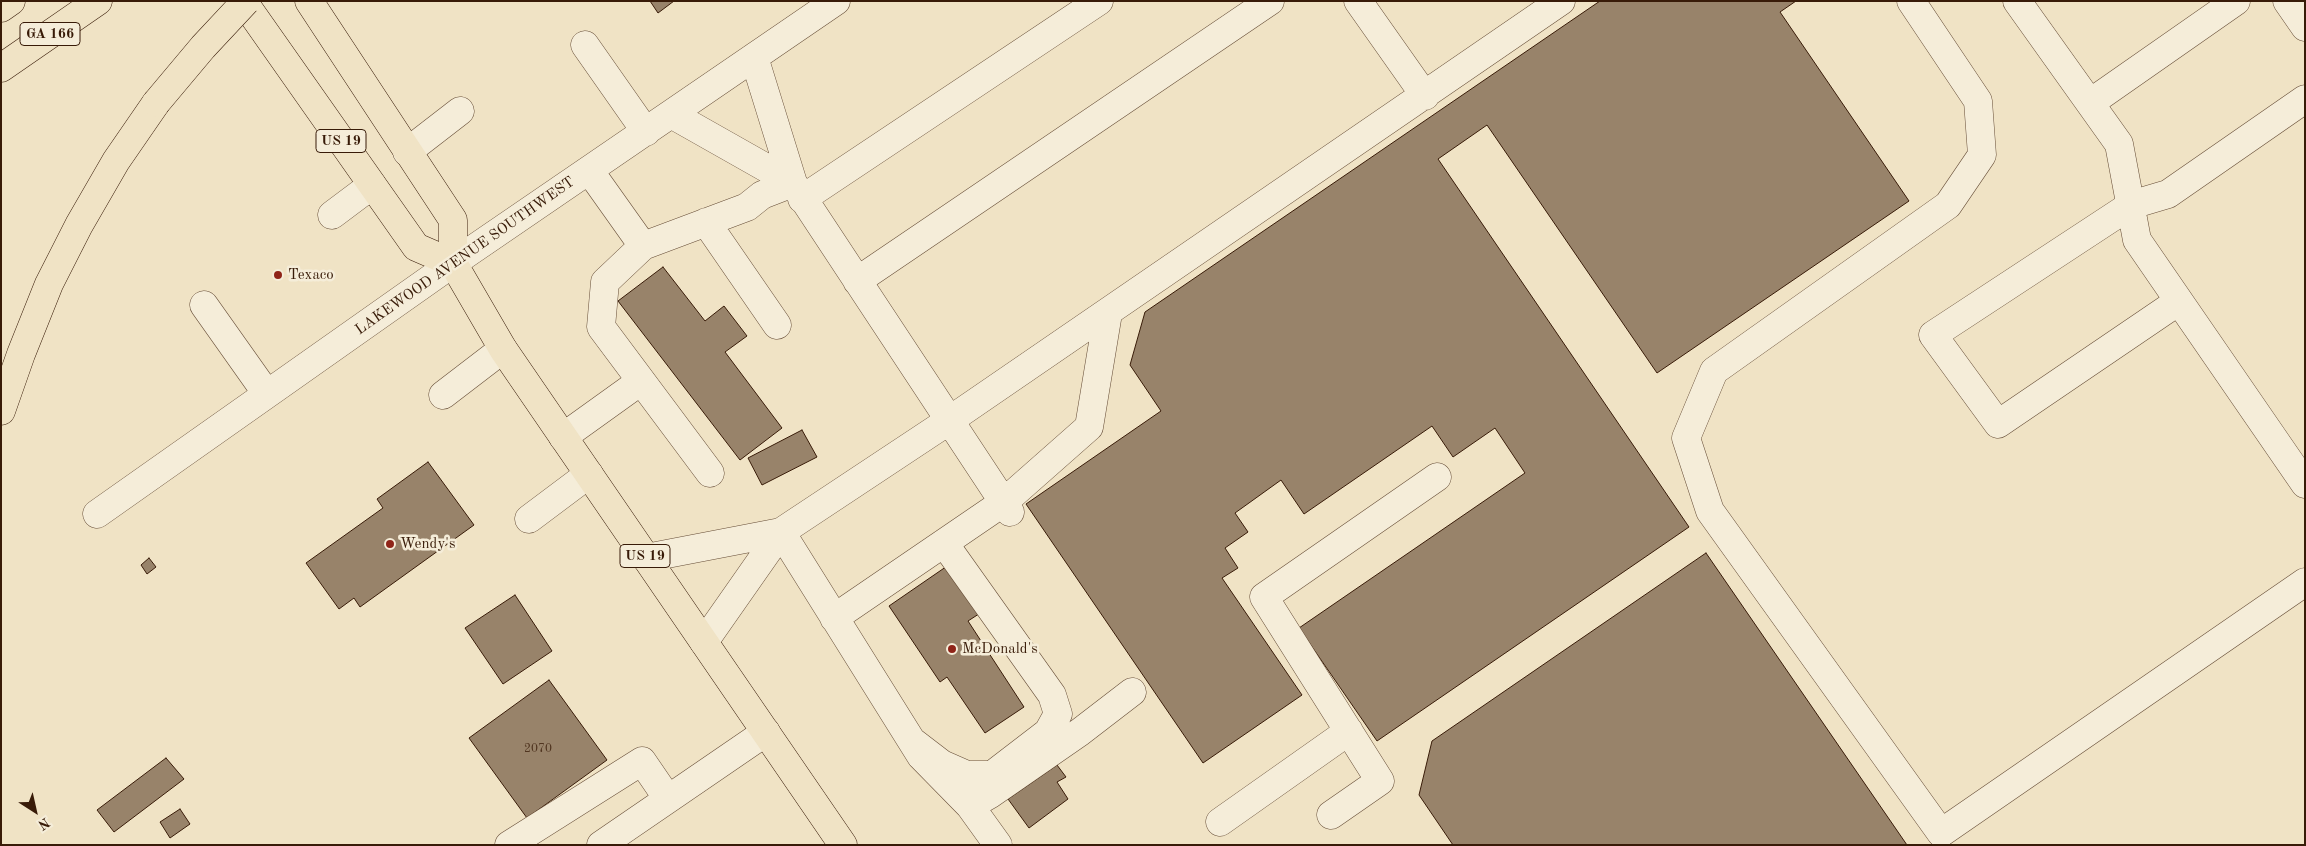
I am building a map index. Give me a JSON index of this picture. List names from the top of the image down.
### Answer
{
  "streets": {
    "main road": ["GA 166", "US 19"],
    "street": ["LAKEWOOD AVENUE SOUTHWEST"]
  },
  "crossings": [
    ["US 19", "LAKEWOOD AVENUE SOUTHWEST"]
  ],
  "places": ["Texaco", "Wendy's", "McDonald's"],
  "house_numbers": ["2070"],
  "north": "bottom right"
}
